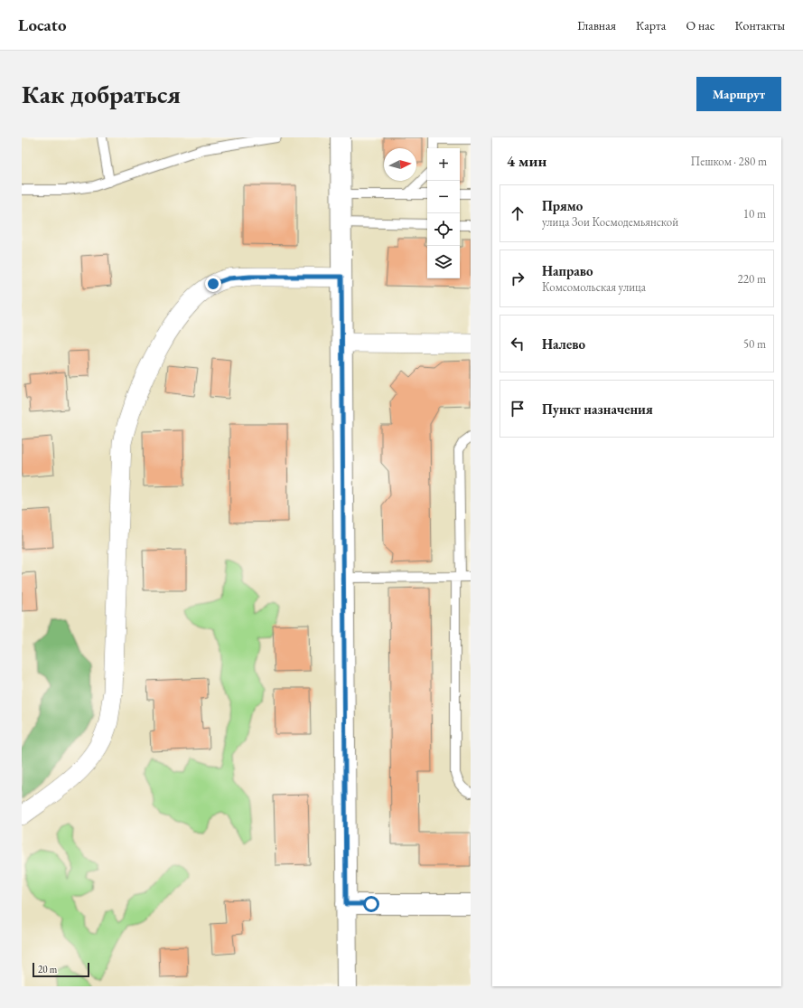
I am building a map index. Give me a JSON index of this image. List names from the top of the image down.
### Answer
{
  "scale_bar": "20 m",
  "north": "right",
  "page": {
    "header": "Locato",
    "nav": [
      "Главная",
      "Карта",
      "О нас",
      "Контакты"
    ],
    "buttons": "Маршрут",
    "title": "Как добраться",
    "heading": ["4 мин", "Пешком · 280 m"],
    "map_buttons": ["+", "−"],
    "list": [
      ["Прямо", "улица Зои Космодемьянской", "10 m"],
      ["Направо", "Комсомольская улица", "220 m"],
      ["Налево", "50 m"],
      "Пункт назначения"
    ],
    "scale": "20 m"
  }
}
